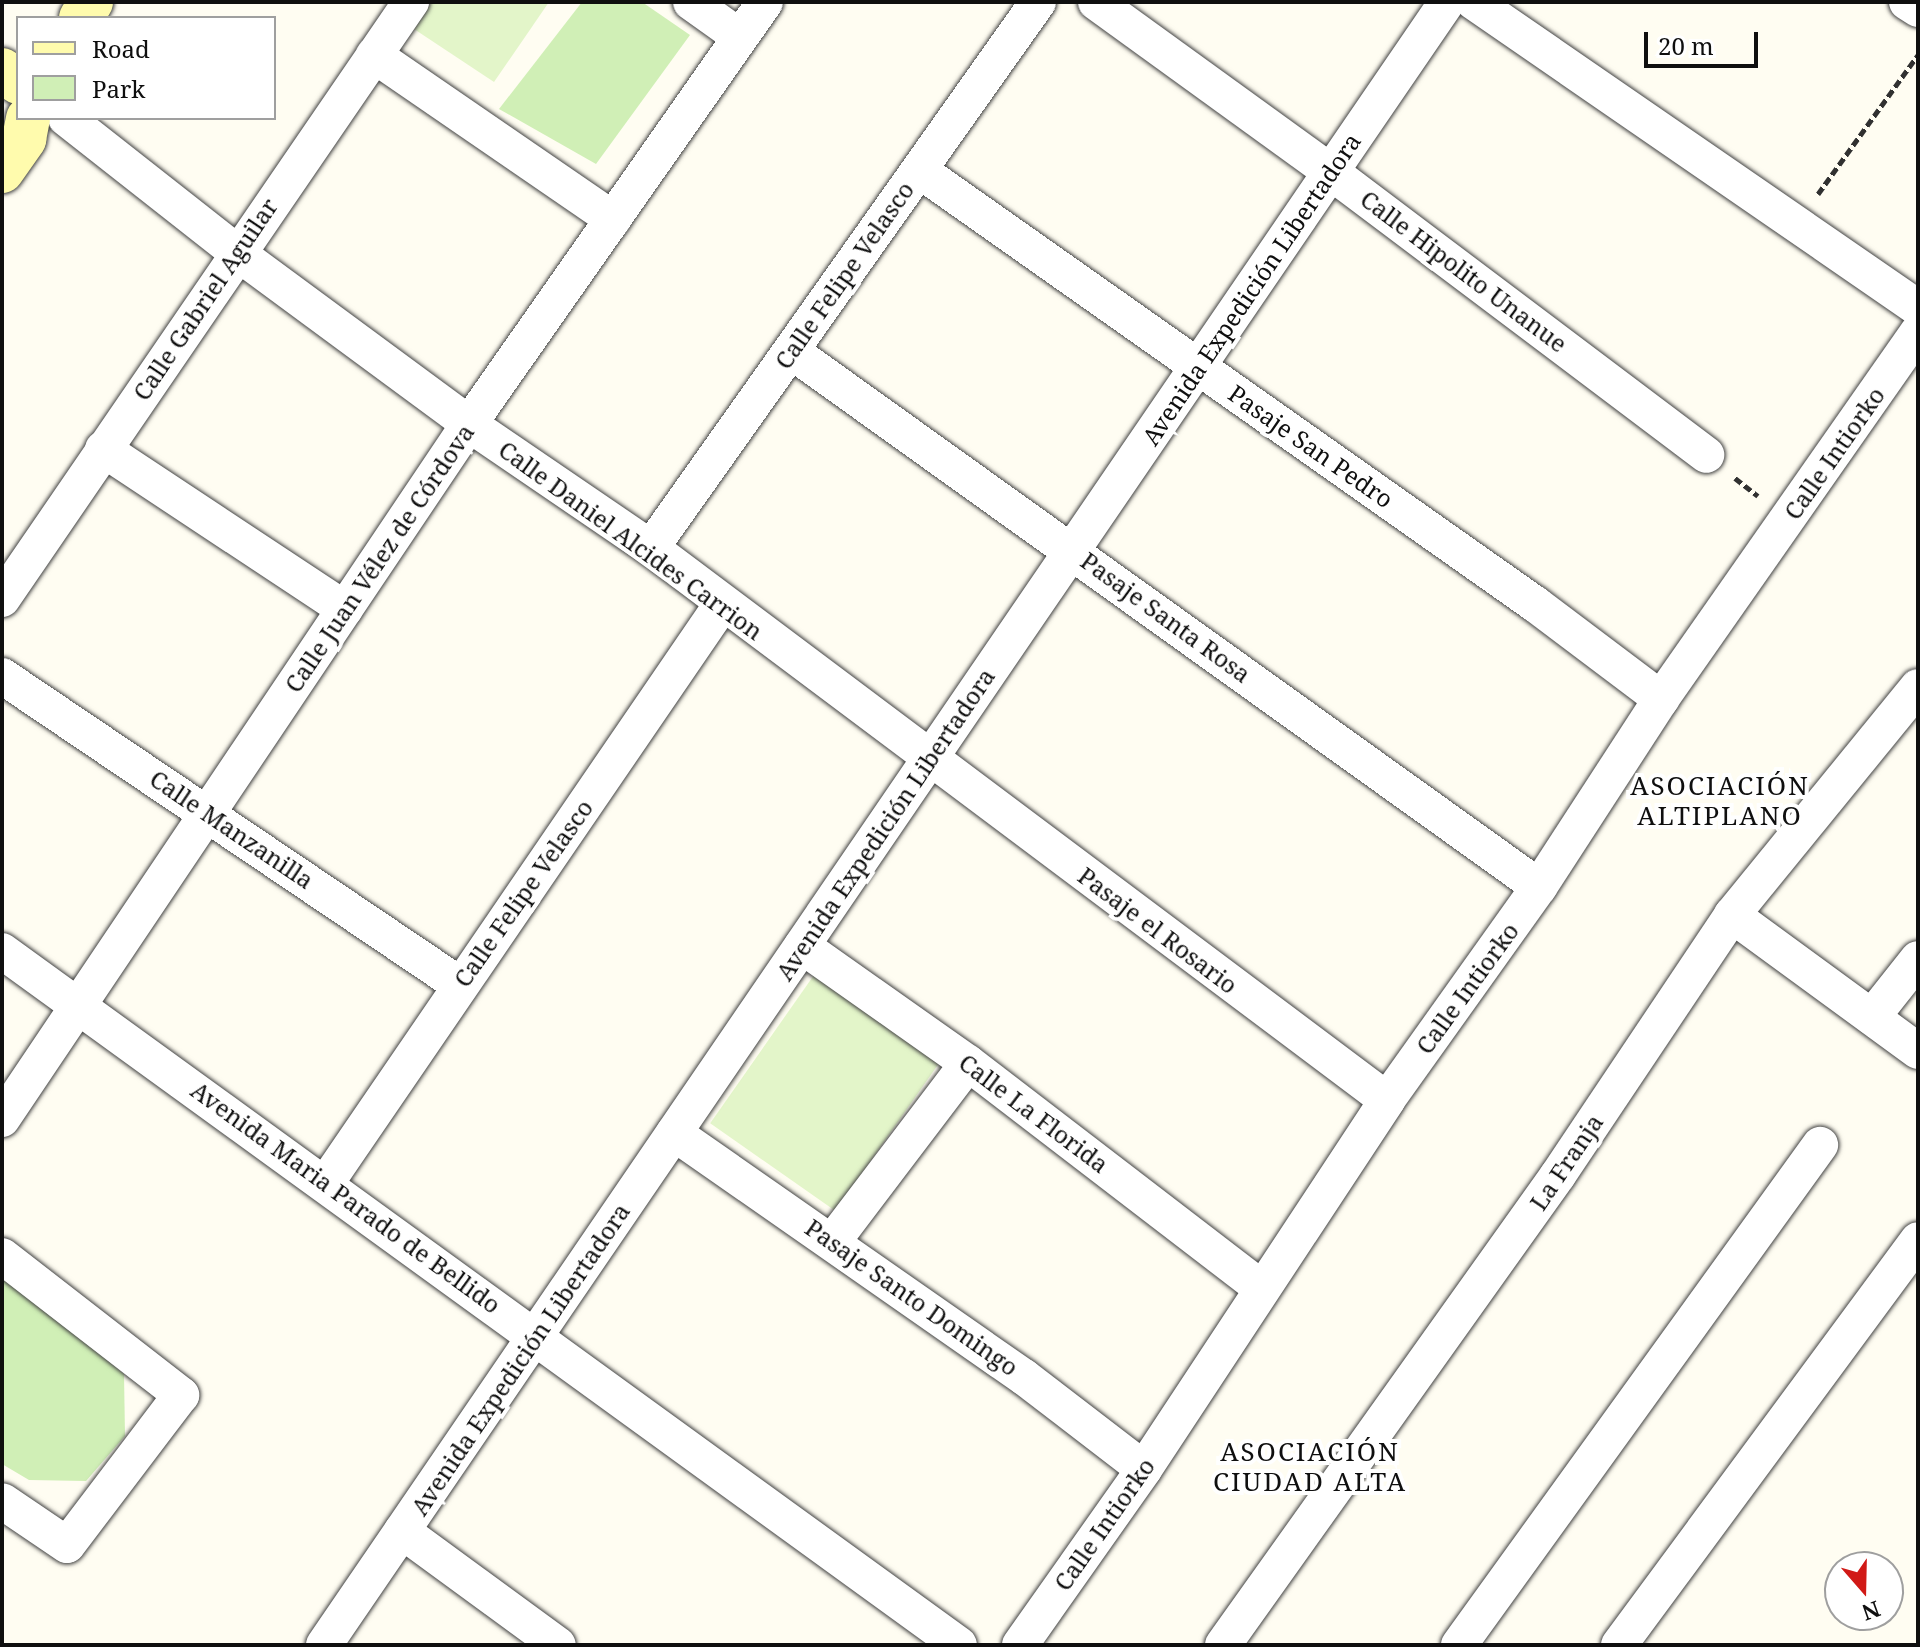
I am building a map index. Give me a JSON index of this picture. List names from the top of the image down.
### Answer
{
  "streets": {
    "street": [
      "Calle Hipolito Unanue",
      "Calle Felipe Velasco",
      "Avenida Expedición Libertadora",
      "Calle Gabriel Aguilar",
      "Pasaje San Pedro",
      "Calle Intiorko",
      "Calle Daniel Alcides Carrion",
      "Calle Juan Vélez de Córdova",
      "Pasaje Santa Rosa",
      "Calle Manzanilla",
      "Pasaje el Rosario",
      "Calle La Florida",
      "La Franja",
      "Avenida Maria Parado de Bellido",
      "Pasaje Santo Domingo"
    ]
  },
  "crossings": [
    ["Calle Hipolito Unanue", "Avenida Expedición Libertadora"],
    ["Calle Felipe Velasco", "Pasaje San Pedro"],
    ["Calle Felipe Velasco", "Calle Daniel Alcides Carrion"],
    ["Calle Felipe Velasco", "Pasaje Santa Rosa"],
    ["Calle Felipe Velasco", "Calle Manzanilla"],
    ["Calle Felipe Velasco", "Avenida Maria Parado de Bellido"],
    ["Avenida Expedición Libertadora", "Pasaje San Pedro"],
    ["Avenida Expedición Libertadora", "Calle Daniel Alcides Carrion"],
    ["Avenida Expedición Libertadora", "Pasaje Santa Rosa"],
    ["Avenida Expedición Libertadora", "Pasaje el Rosario"],
    ["Avenida Expedición Libertadora", "Calle La Florida"],
    ["Avenida Expedición Libertadora", "Avenida Maria Parado de Bellido"],
    ["Avenida Expedición Libertadora", "Pasaje Santo Domingo"],
    ["Calle Gabriel Aguilar", "Calle Daniel Alcides Carrion"],
    ["Pasaje San Pedro", "Calle Intiorko"],
    ["Calle Intiorko", "Pasaje Santa Rosa"],
    ["Calle Intiorko", "Pasaje el Rosario"],
    ["Calle Intiorko", "Calle La Florida"],
    ["Calle Intiorko", "Pasaje Santo Domingo"],
    ["Calle Daniel Alcides Carrion", "Calle Juan Vélez de Córdova"],
    ["Calle Daniel Alcides Carrion", "Pasaje el Rosario"],
    ["Calle Juan Vélez de Córdova", "Calle Manzanilla"],
    ["Calle Juan Vélez de Córdova", "Avenida Maria Parado de Bellido"]
  ],
  "districts": ["ASOCIACIÓN ALTIPLANO", "ASOCIACIÓN CIUDAD ALTA"],
  "legend": ["Road", "Park"],
  "scale_bar": "20 m",
  "north": "bottom"
}
